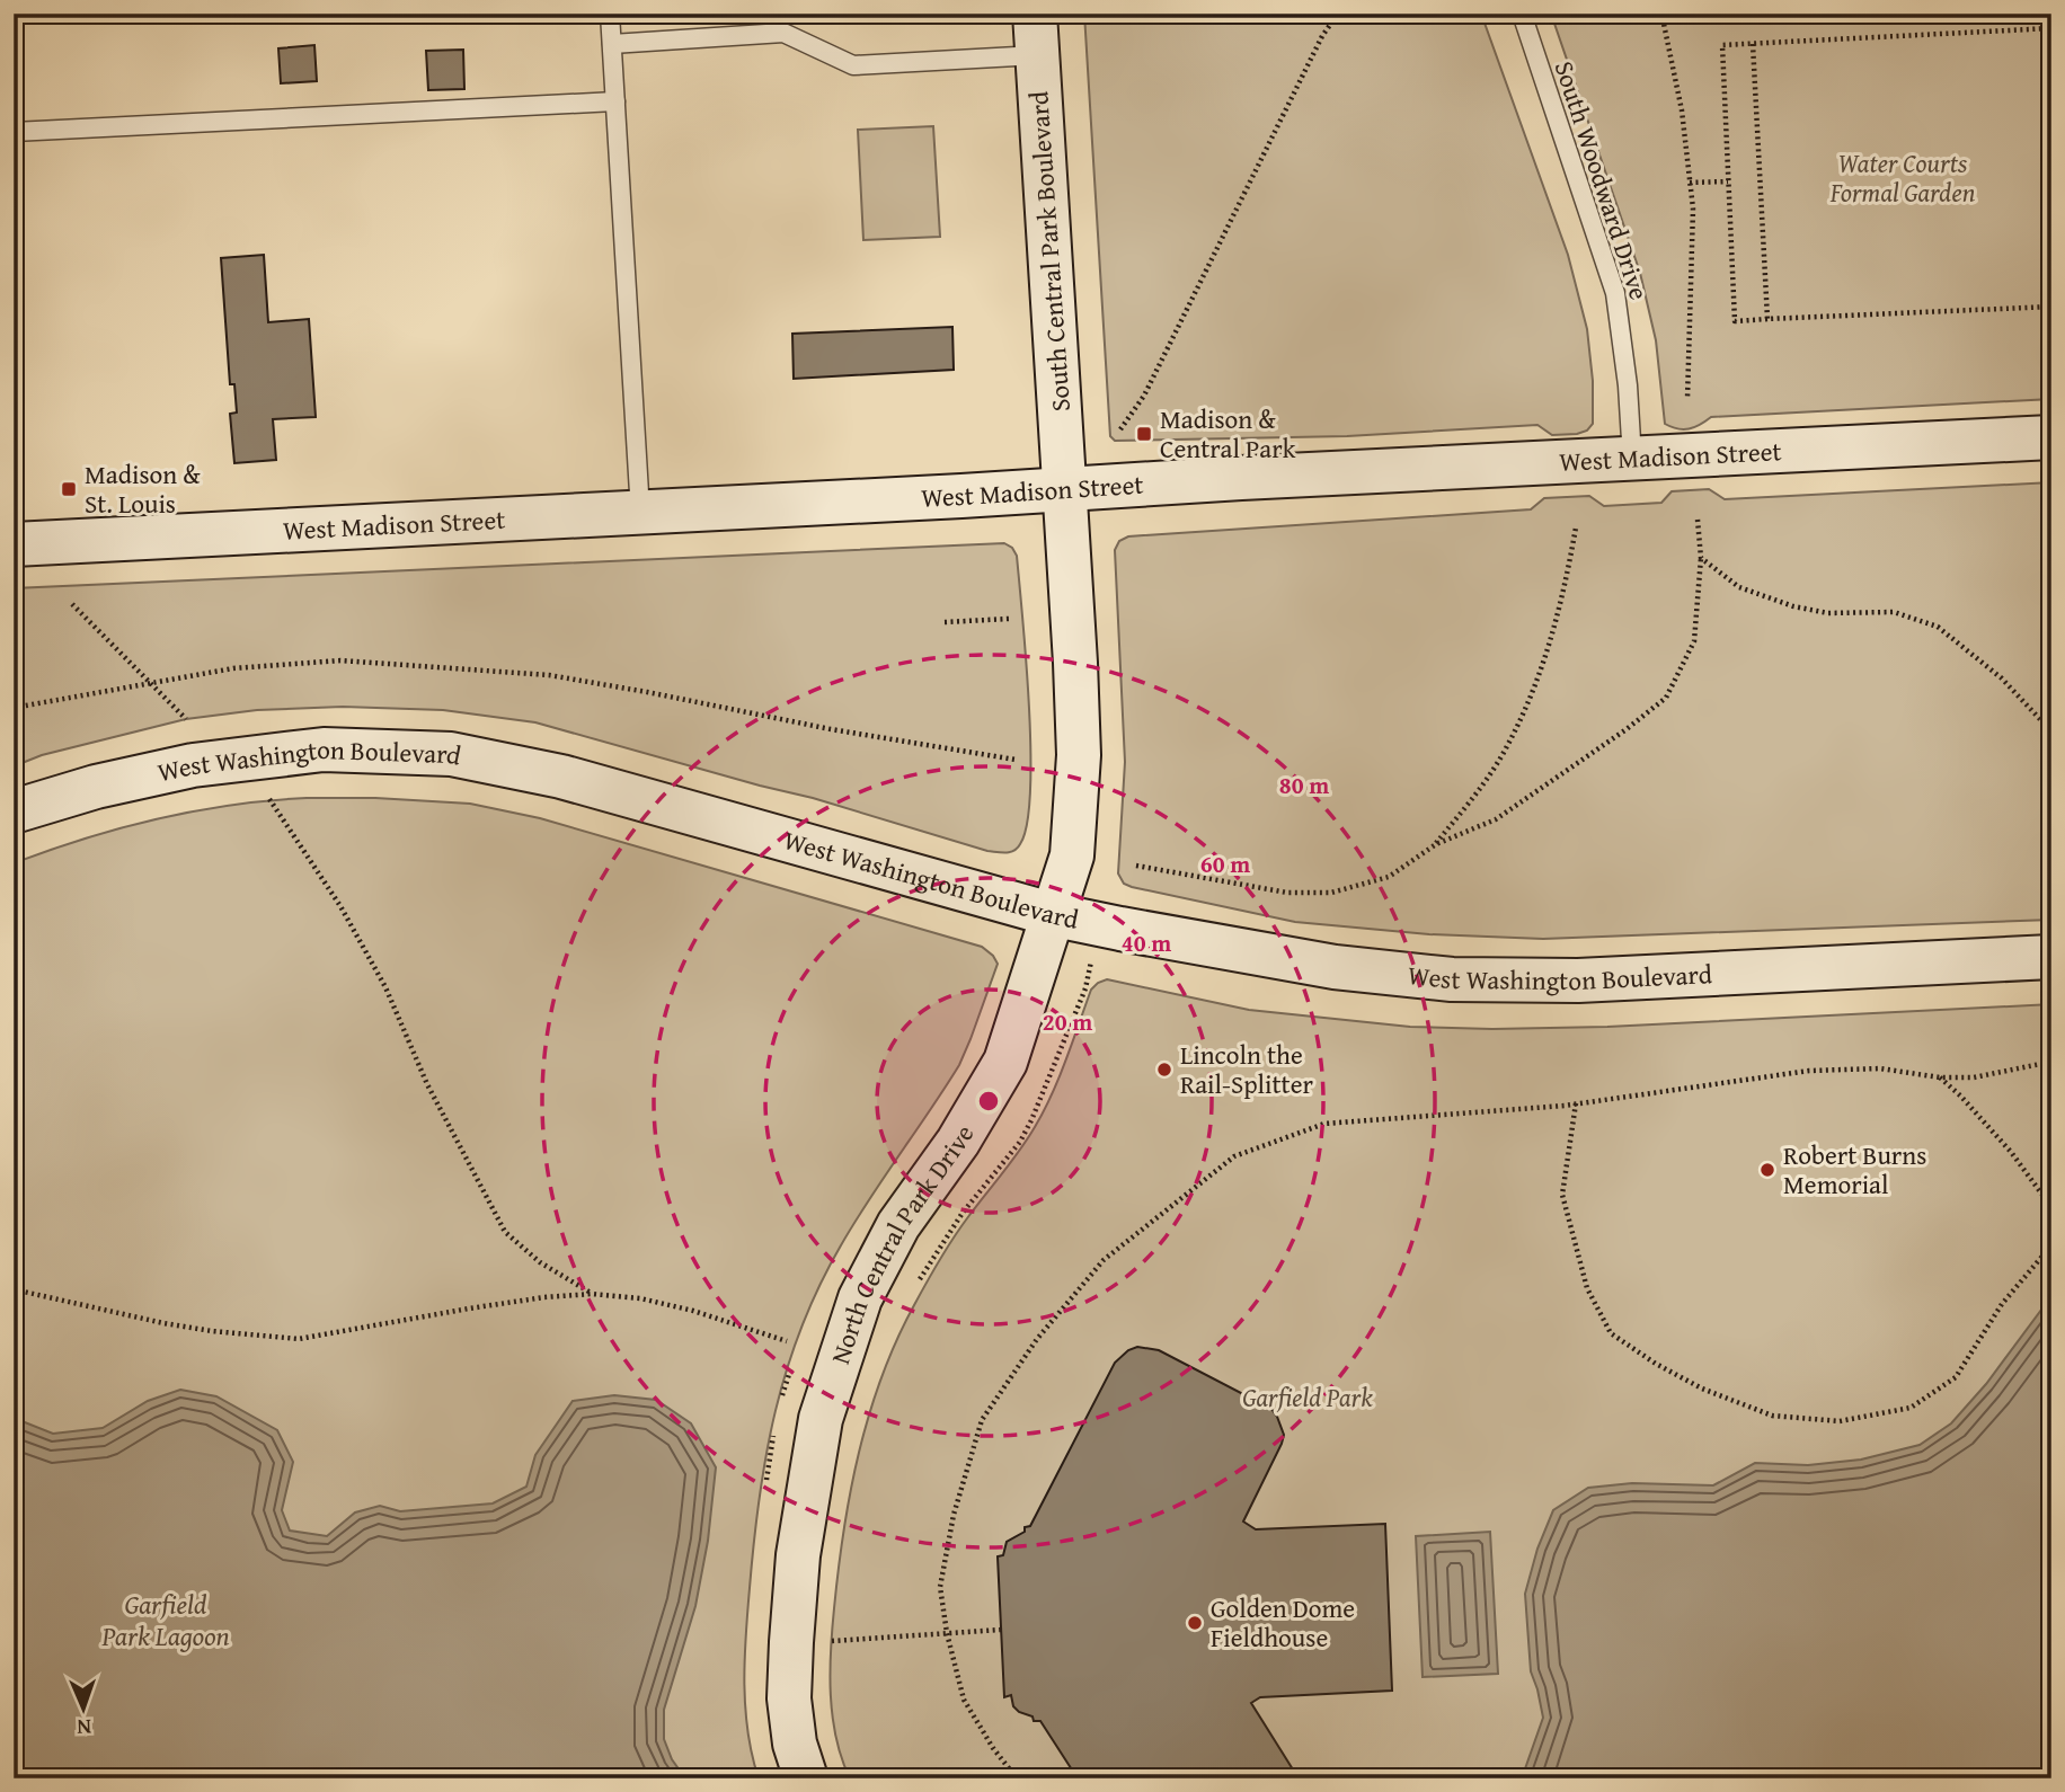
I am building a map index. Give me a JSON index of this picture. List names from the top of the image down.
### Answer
{
  "streets": {
    "street": [
      "South Central Park Boulevard",
      "West Madison Street",
      "West Washington Boulevard",
      "North Central Park Drive"
    ],
    "lane": ["South Woodward Drive"]
  },
  "crossings": [
    ["South Woodward Drive", "West Madison Street"],
    ["South Central Park Boulevard", "West Madison Street"],
    ["South Central Park Boulevard", "North Central Park Drive"],
    ["West Madison Street", "North Central Park Drive"],
    ["West Washington Boulevard", "North Central Park Drive"]
  ],
  "water": ["Garfield Park Lagoon"],
  "parks": ["Water Courts Formal Garden", "Garfield Park"],
  "places": {
    "transit": ["Madison & Central Park", "Madison & St. Louis"],
    "other": ["Lincoln the Rail-Splitter", "Robert Burns Memorial", "Golden Dome Fieldhouse"]
  },
  "north": "bottom",
  "rings": [
    "80 m",
    "60 m",
    "40 m",
    "20 m"
  ]
}
